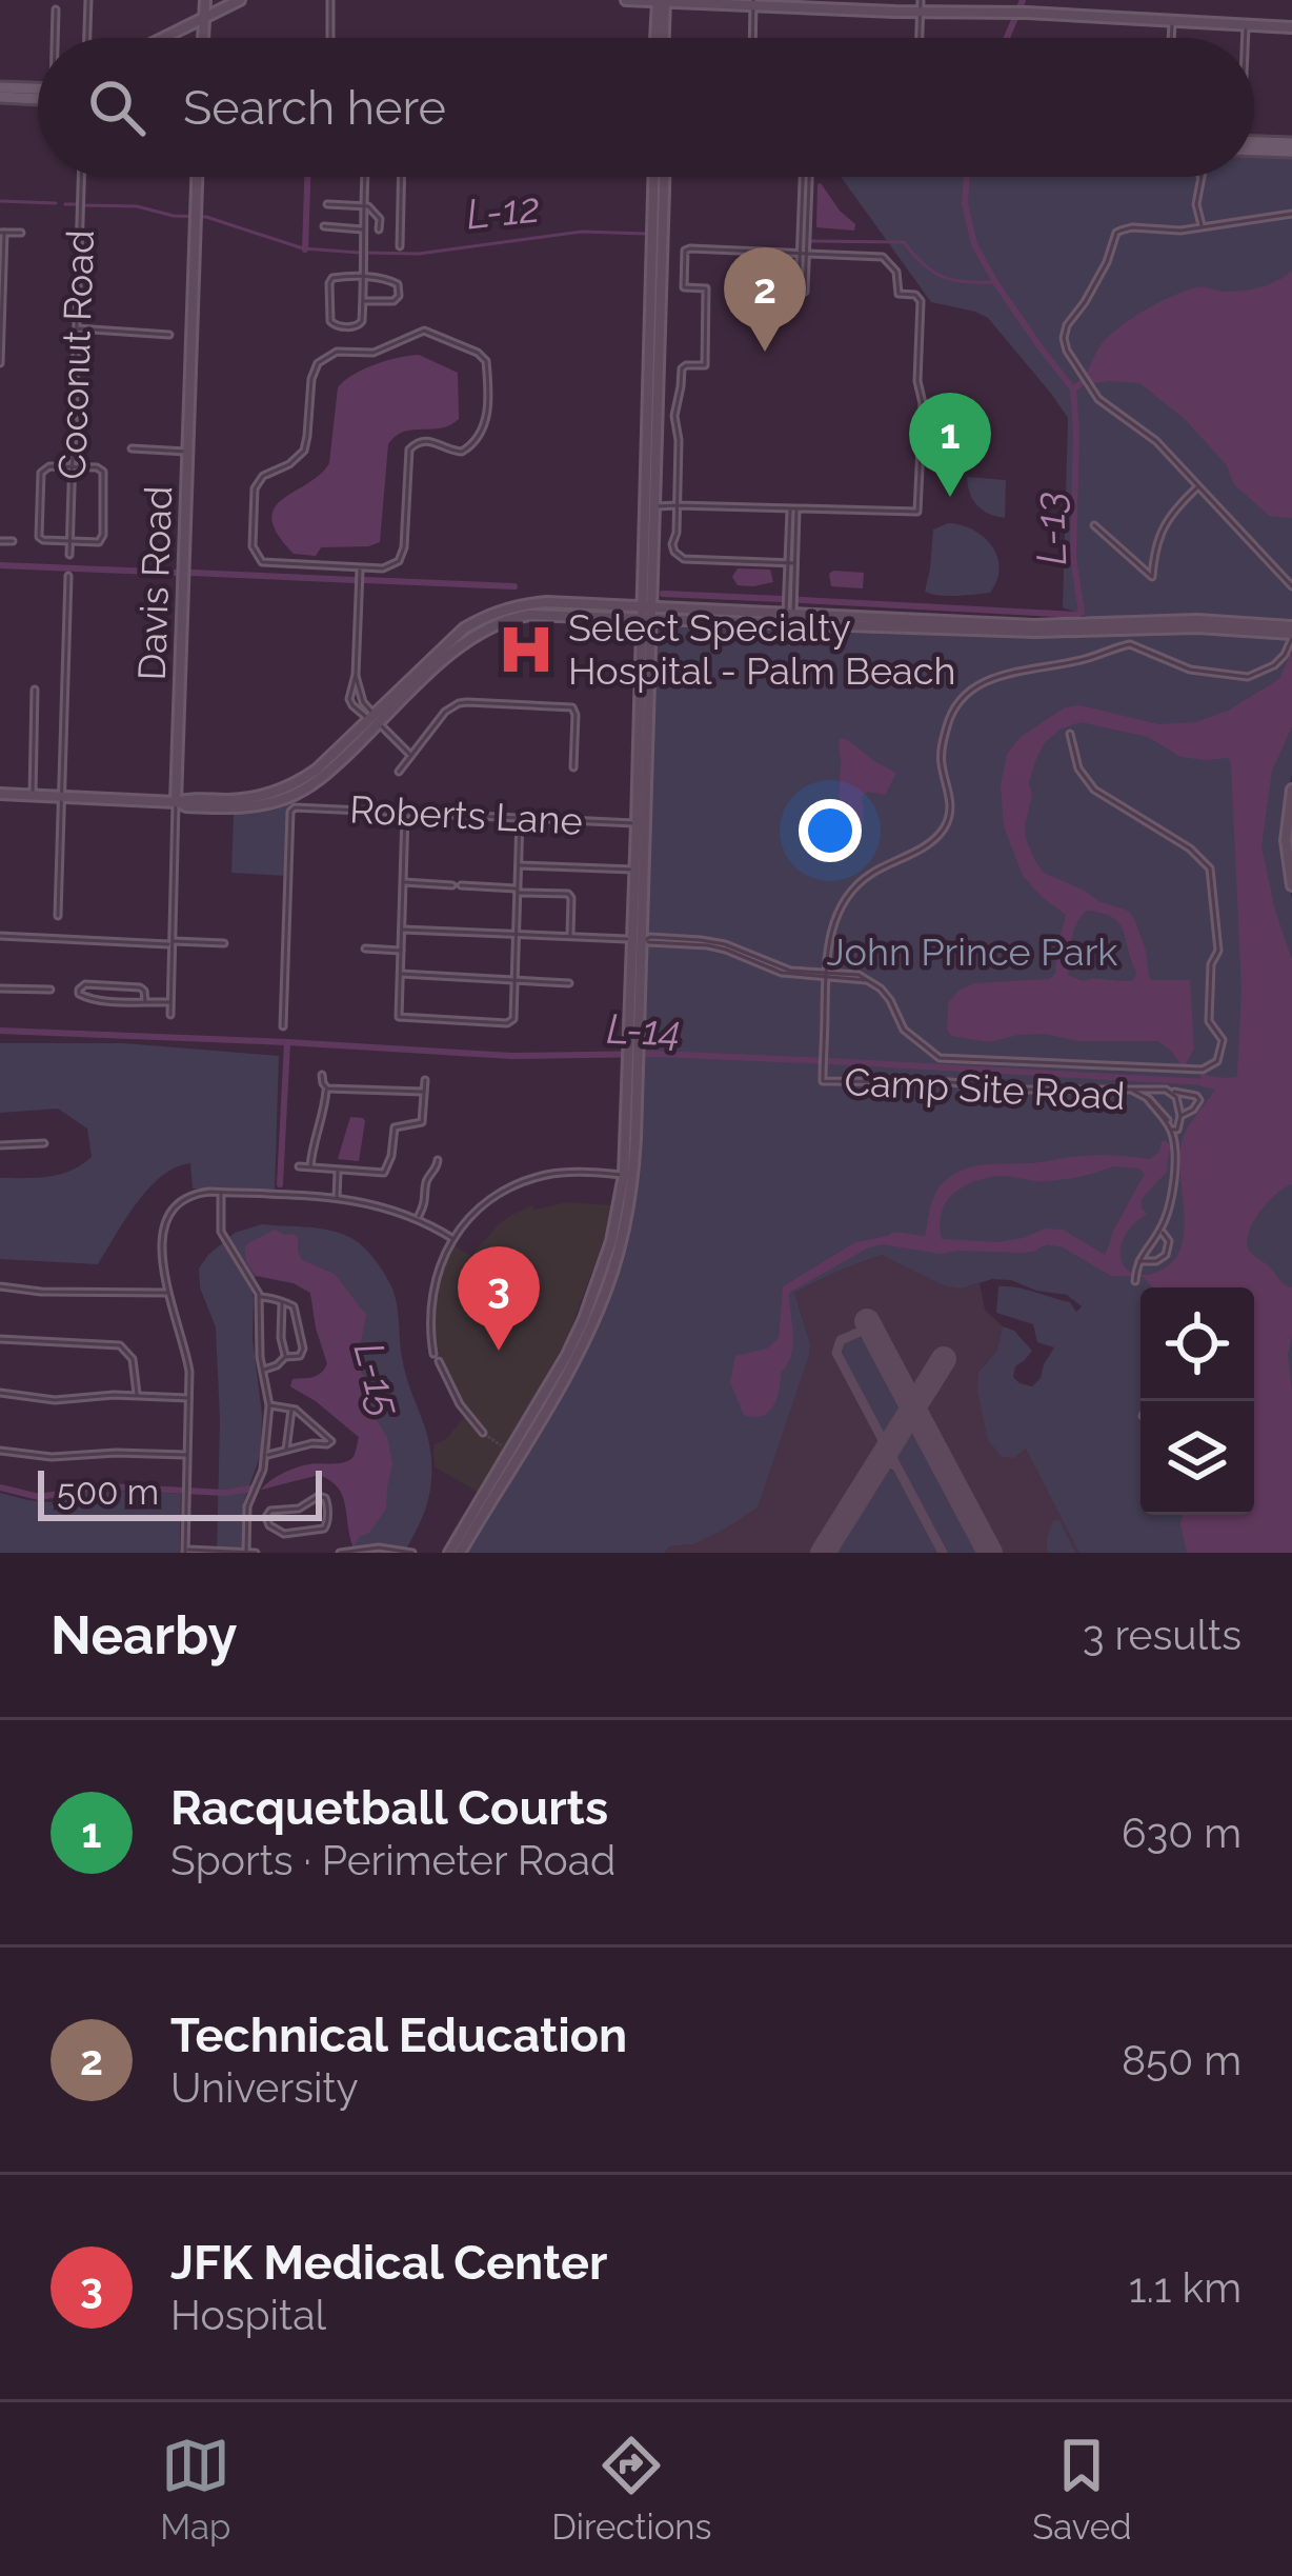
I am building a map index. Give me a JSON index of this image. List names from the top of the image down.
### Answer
{
  "streets": {
    "street": [
      "Coconut Road",
      "Davis Road",
      "Roberts Lane",
      "Camp Site Road"
    ]
  },
  "water": [
    "L-12",
    "L-13",
    "L-14",
    "L-15"
  ],
  "parks": ["John Prince Park"],
  "places": {
    "hospital": ["Select Specialty Hospital - Palm Beach"]
  },
  "scale_bar": "500 m",
  "page": {
    "search": "Search here",
    "pins": ["2", "1", "3"],
    "scale": "500 m",
    "heading": ["Nearby", "3 results"],
    "list": [
      {
        "mark": "1",
        "name": "Racquetball Courts",
        "note": "Sports · Perimeter Road",
        "value": "630 m"
      },
      {
        "mark": "2",
        "name": "Technical Education",
        "note": "University",
        "value": "850 m"
      },
      {
        "mark": "3",
        "name": "JFK Medical Center",
        "note": "Hospital",
        "value": "1.1 km"
      }
    ],
    "nav": ["Map", "Directions", "Saved"]
  }
}
